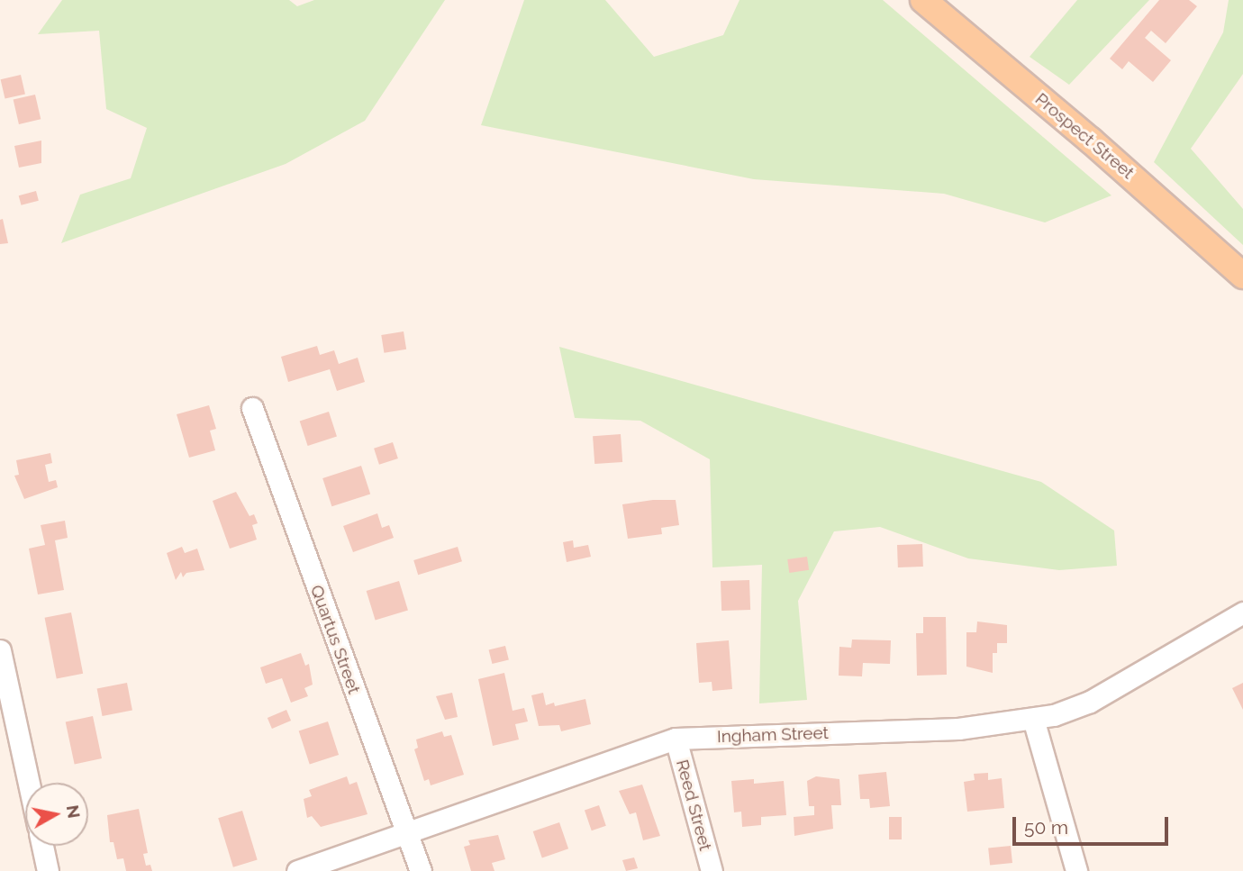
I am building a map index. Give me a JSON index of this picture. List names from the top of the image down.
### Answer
{
  "streets": {
    "main road": ["Prospect Street"],
    "street": ["Quartus Street", "Ingham Street", "Reed Street"]
  },
  "crossings": [
    ["Quartus Street", "Ingham Street"],
    ["Ingham Street", "Reed Street"]
  ],
  "scale_bar": "50 m",
  "north": "right"
}
